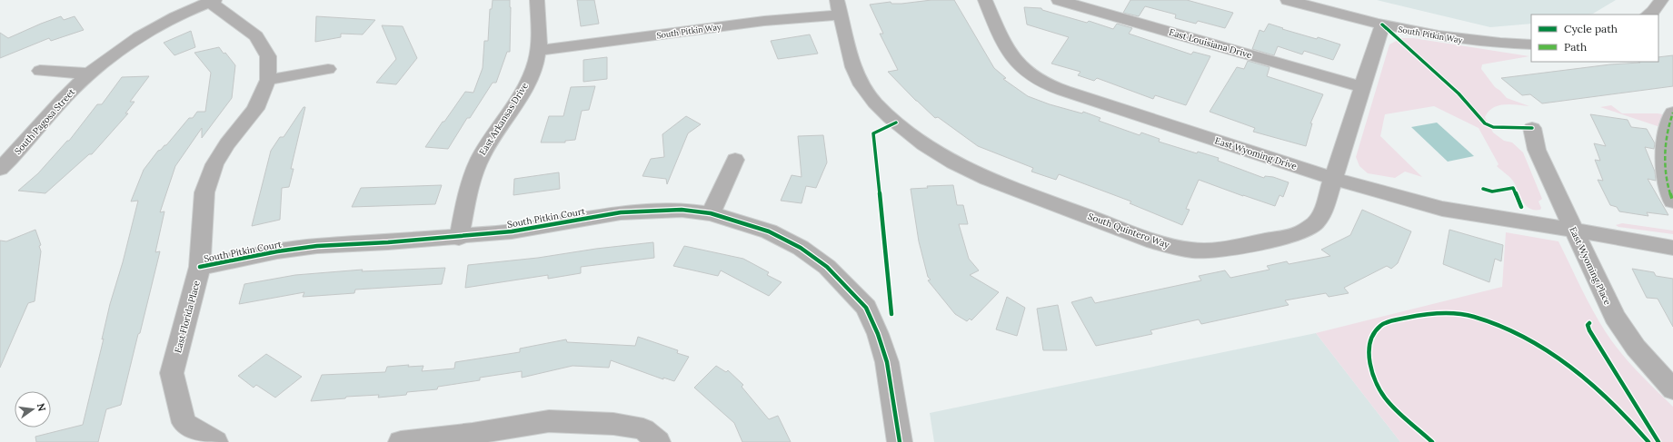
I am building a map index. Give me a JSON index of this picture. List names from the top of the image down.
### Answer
{
  "streets": {
    "street": [
      "South Pitkin Way",
      "East Louisiana Drive",
      "East Arkansas Drive",
      "South Pagosa Street",
      "East Wyoming Drive",
      "South Pitkin Court",
      "South Quintero Way",
      "East Wyoming Place",
      "East Florida Place"
    ]
  },
  "crossings": [
    ["South Pitkin Way", "East Arkansas Drive"],
    ["South Pitkin Way", "South Quintero Way"],
    ["East Louisiana Drive", "South Quintero Way"],
    ["East Arkansas Drive", "South Pitkin Court"],
    ["South Pagosa Street", "East Florida Place"],
    ["East Wyoming Drive", "South Quintero Way"],
    ["East Wyoming Drive", "East Wyoming Place"],
    ["South Pitkin Court", "East Florida Place"]
  ],
  "legend": ["Cycle path", "Path"],
  "north": "right"
}
